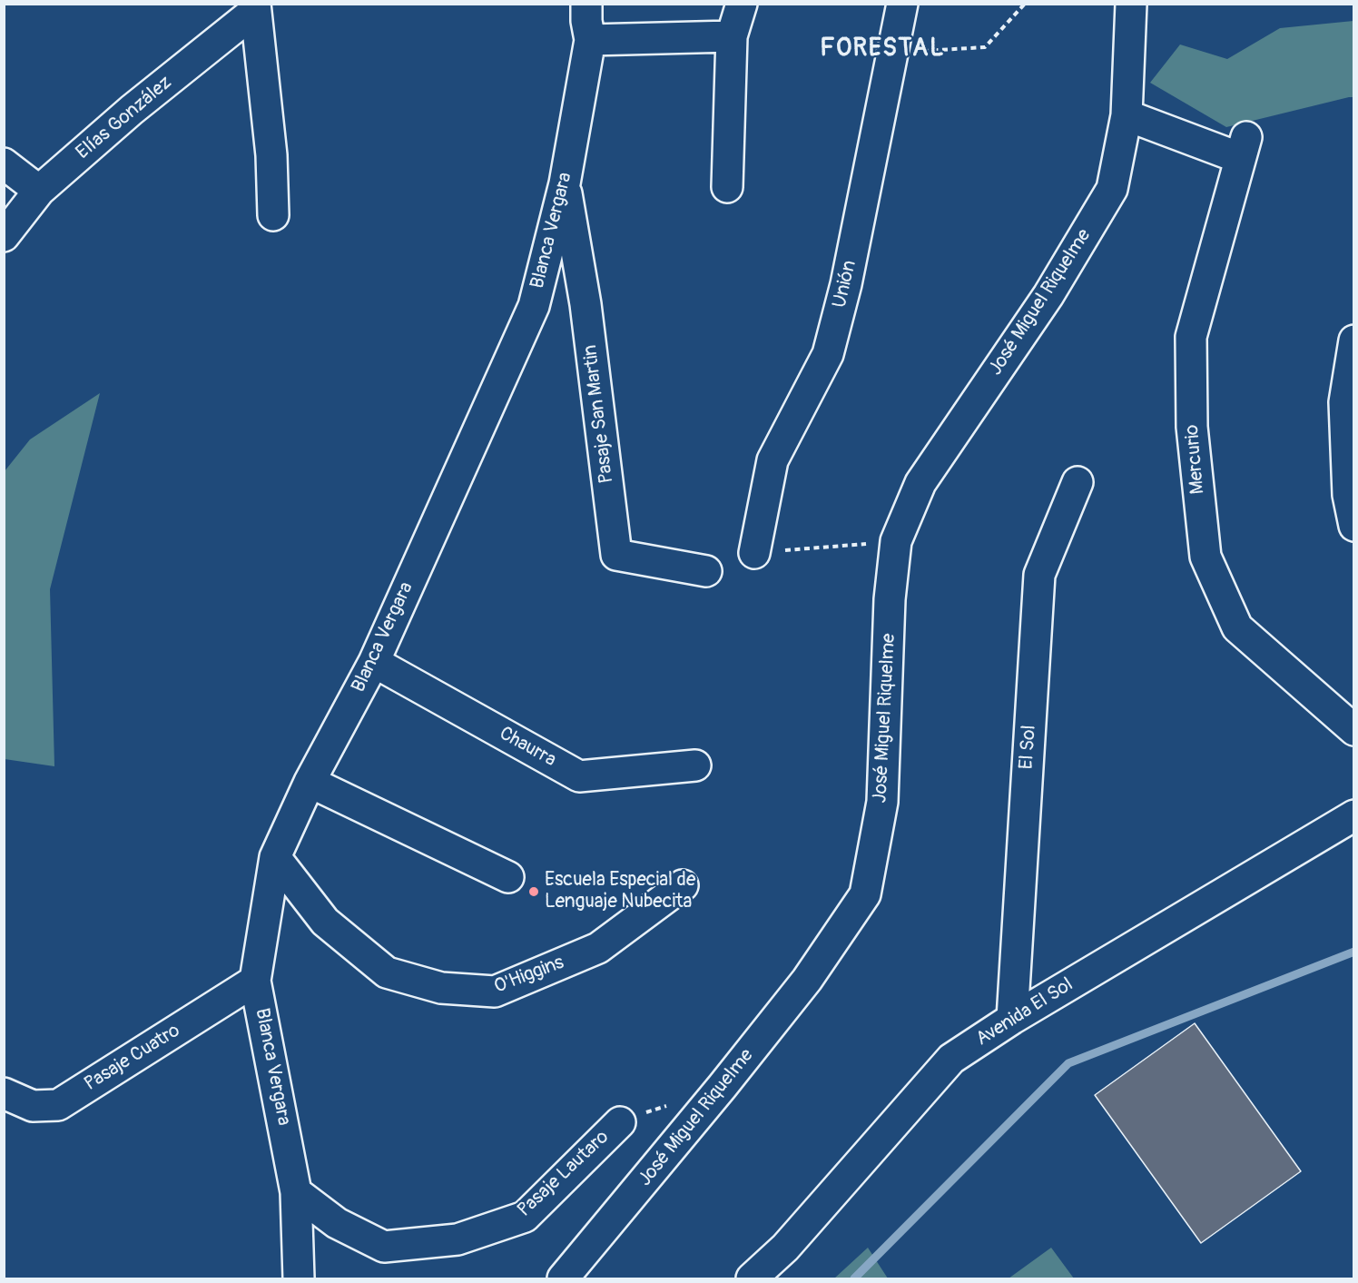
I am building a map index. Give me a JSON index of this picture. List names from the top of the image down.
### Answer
{
  "streets": {
    "street": [
      "Elías González",
      "Blanca Vergara",
      "Unión",
      "José Miguel Riquelme",
      "Pasaje San Martin",
      "Mercurio",
      "Chaurra",
      "El Sol",
      "O'Higgins",
      "Avenida El Sol",
      "Pasaje Cuatro",
      "Pasaje Lautaro"
    ]
  },
  "crossings": [
    ["Blanca Vergara", "Pasaje San Martin"],
    ["Blanca Vergara", "Chaurra"],
    ["Blanca Vergara", "O'Higgins"],
    ["Blanca Vergara", "Pasaje Cuatro"],
    ["Blanca Vergara", "Pasaje Lautaro"],
    ["José Miguel Riquelme", "Mercurio"],
    ["El Sol", "Avenida El Sol"]
  ],
  "districts": ["FORESTAL"],
  "places": ["Escuela Especial de Lenguaje Nubecita"]
}
